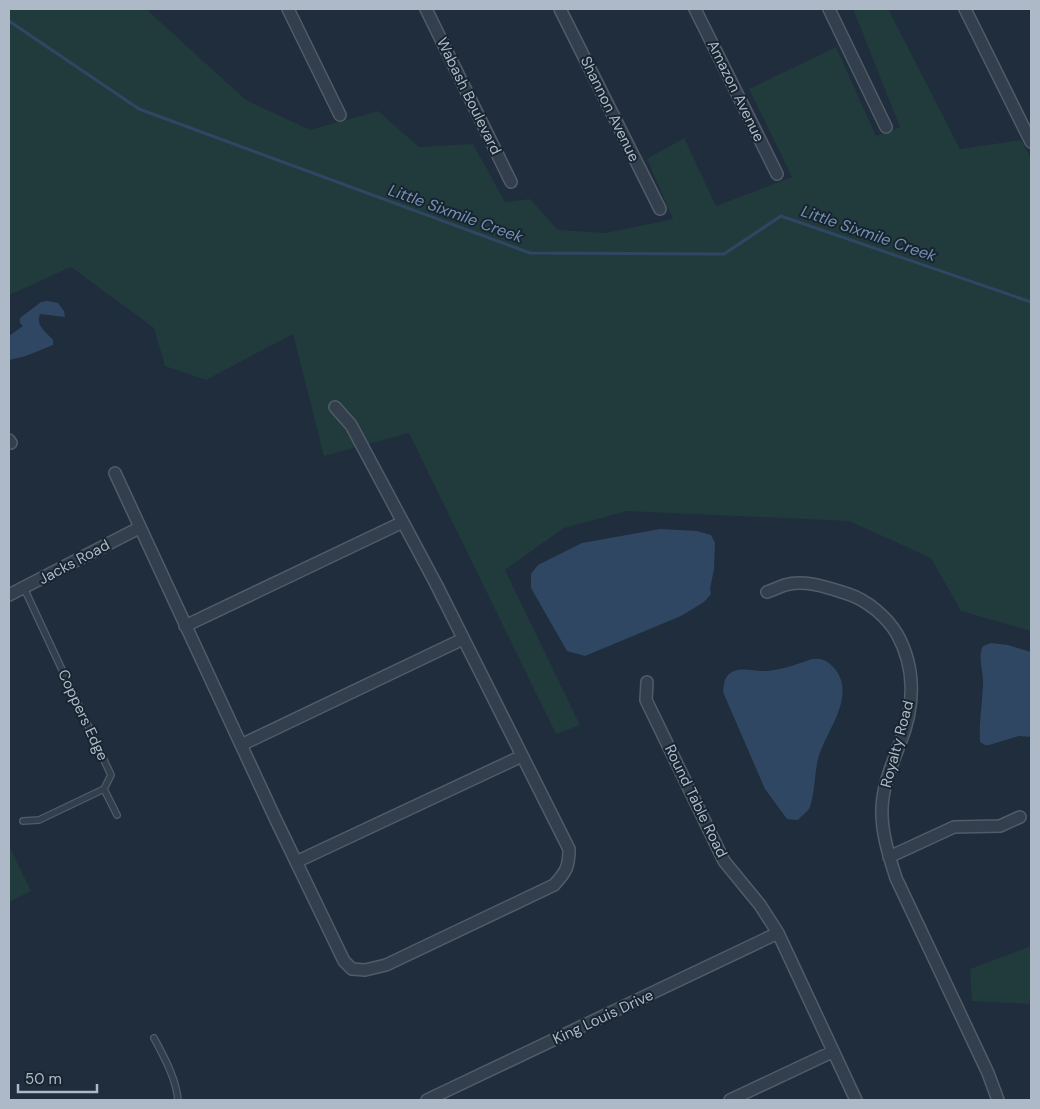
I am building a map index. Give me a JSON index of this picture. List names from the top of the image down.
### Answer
{
  "streets": {
    "street": [
      "Amazon Avenue",
      "Wabash Boulevard",
      "Shannon Avenue",
      "Jacks Road",
      "Royalty Road",
      "Round Table Road",
      "King Louis Drive"
    ],
    "lane": ["Coppers Edge"]
  },
  "crossings": [
    ["Jacks Road", "Coppers Edge"],
    ["Round Table Road", "King Louis Drive"]
  ],
  "water": ["Little Sixmile Creek"],
  "scale_bar": "50 m"
}
